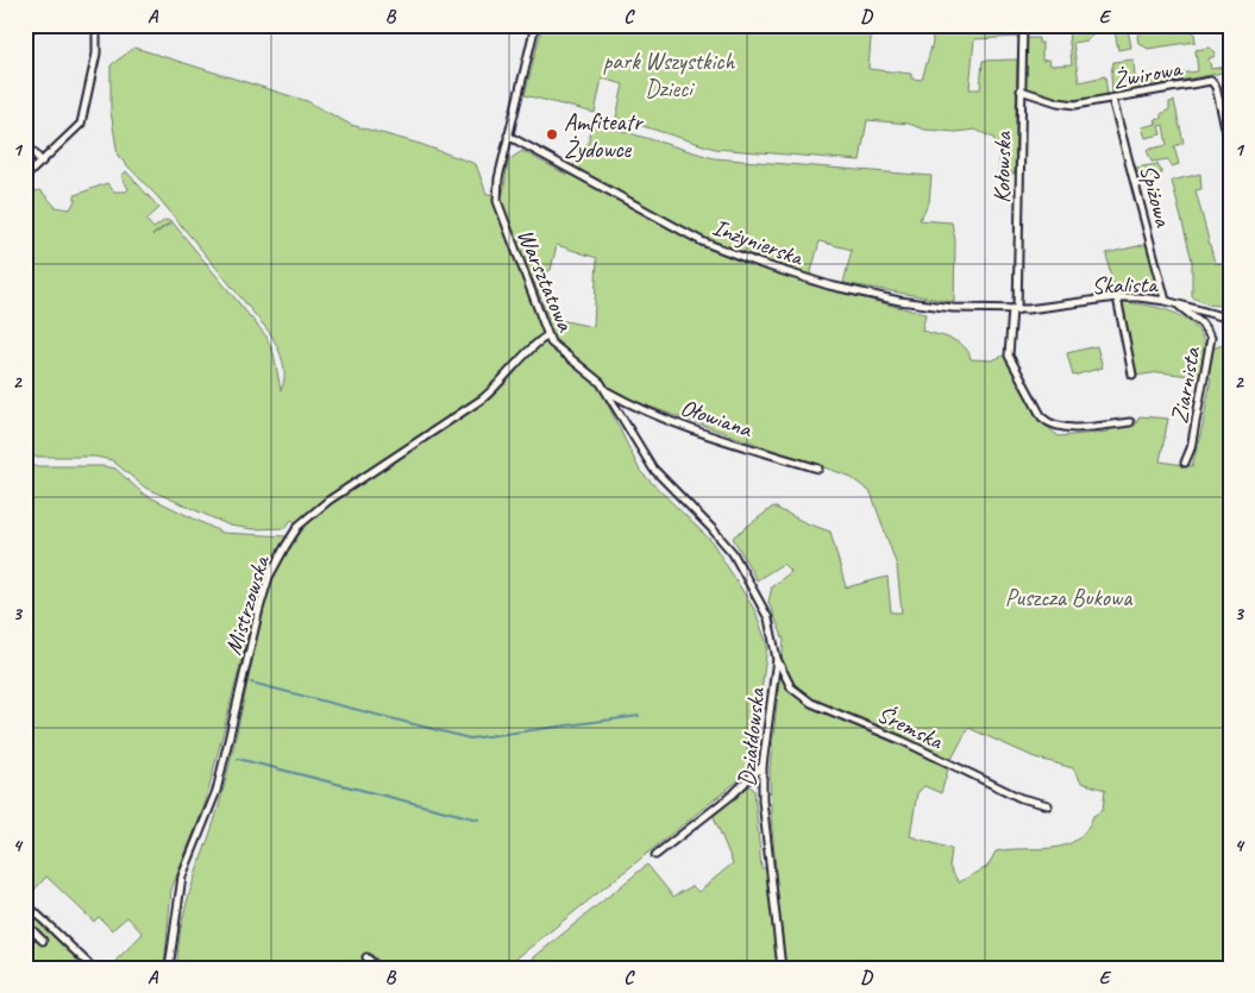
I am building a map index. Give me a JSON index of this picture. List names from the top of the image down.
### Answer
{
  "streets": {
    "street": [
      "Żwirowa",
      "Kołowska",
      "Spiżowa",
      "Inżynierska",
      "Warsztatowa",
      "Skalista",
      "Ziarnista",
      "Ołowiana",
      "Mistrzowska",
      "Śremska",
      "Działdowska"
    ]
  },
  "crossings": [
    ["Żwirowa", "Kołowska"],
    ["Żwirowa", "Spiżowa"],
    ["Kołowska", "Inżynierska"],
    ["Kołowska", "Skalista"],
    ["Spiżowa", "Skalista"],
    ["Spiżowa", "Ziarnista"],
    ["Inżynierska", "Warsztatowa"],
    ["Inżynierska", "Skalista"],
    ["Warsztatowa", "Ołowiana"],
    ["Warsztatowa", "Mistrzowska"],
    ["Warsztatowa", "Działdowska"],
    ["Skalista", "Ziarnista"],
    ["Śremska", "Działdowska"]
  ],
  "parks": ["park Wszystkich Dzieci", "Puszcza Bukowa"],
  "places": ["Amfiteatr Żydowce"],
  "grid": {
    "columns": [
      "A",
      "B",
      "C",
      "D",
      "E"
    ],
    "rows": [
      "1",
      "2",
      "3",
      "4"
    ]
  }
}
